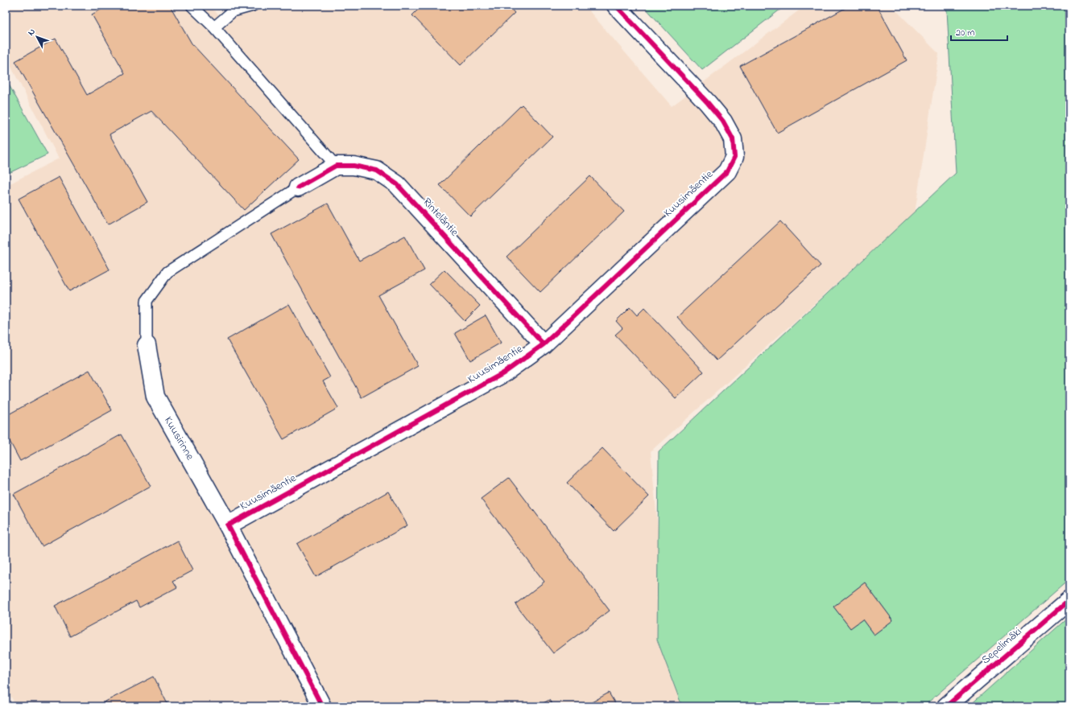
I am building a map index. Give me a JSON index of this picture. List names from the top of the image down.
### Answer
{
  "streets": {
    "street": [
      "Kuusimäentie",
      "Rinteläntie",
      "Kuusirinne",
      "Sepelimäki"
    ]
  },
  "crossings": [
    ["Kuusimäentie", "Rinteläntie"],
    ["Kuusimäentie", "Kuusirinne"]
  ],
  "scale_bar": "20 m",
  "north": "top left"
}
